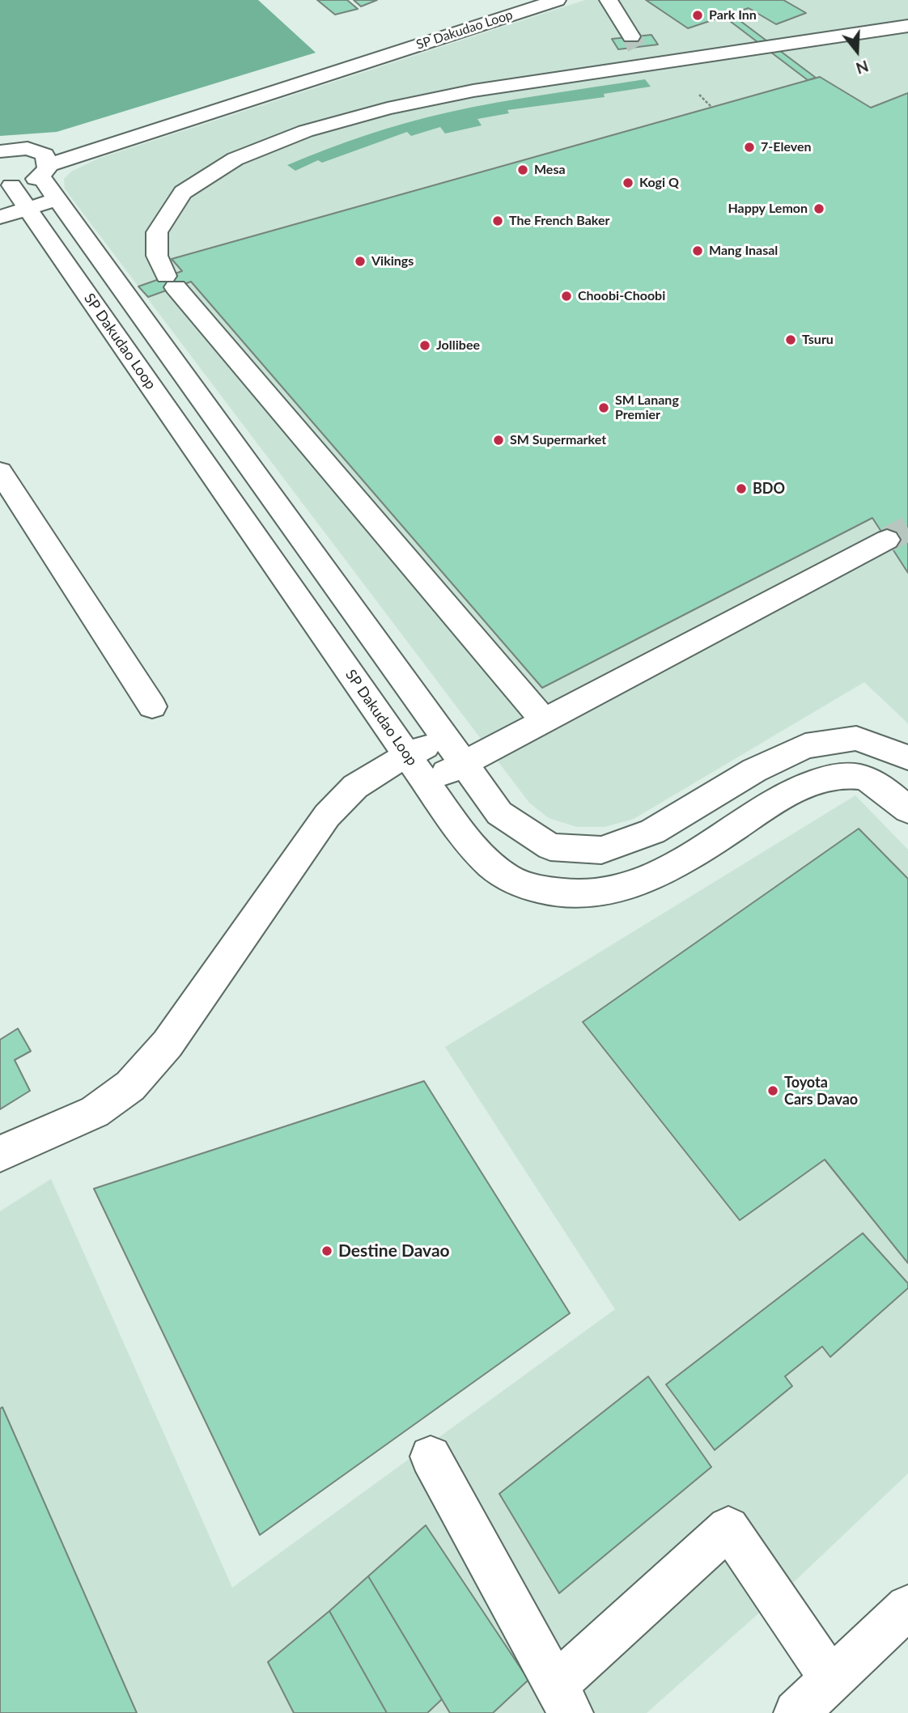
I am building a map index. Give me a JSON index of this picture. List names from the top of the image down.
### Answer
{
  "streets": {
    "street": ["SP Dakudao Loop"]
  },
  "places": [
    "Park Inn",
    "7-Eleven",
    "Mesa",
    "Kogi Q",
    "Happy Lemon",
    "The French Baker",
    "Mang Inasal",
    "Vikings",
    "Choobi-Choobi",
    "Tsuru",
    "Jollibee",
    "SM Lanang Premier",
    "SM Supermarket",
    "BDO",
    "Toyota Cars Davao",
    "Destine Davao"
  ],
  "north": "bottom"
}
